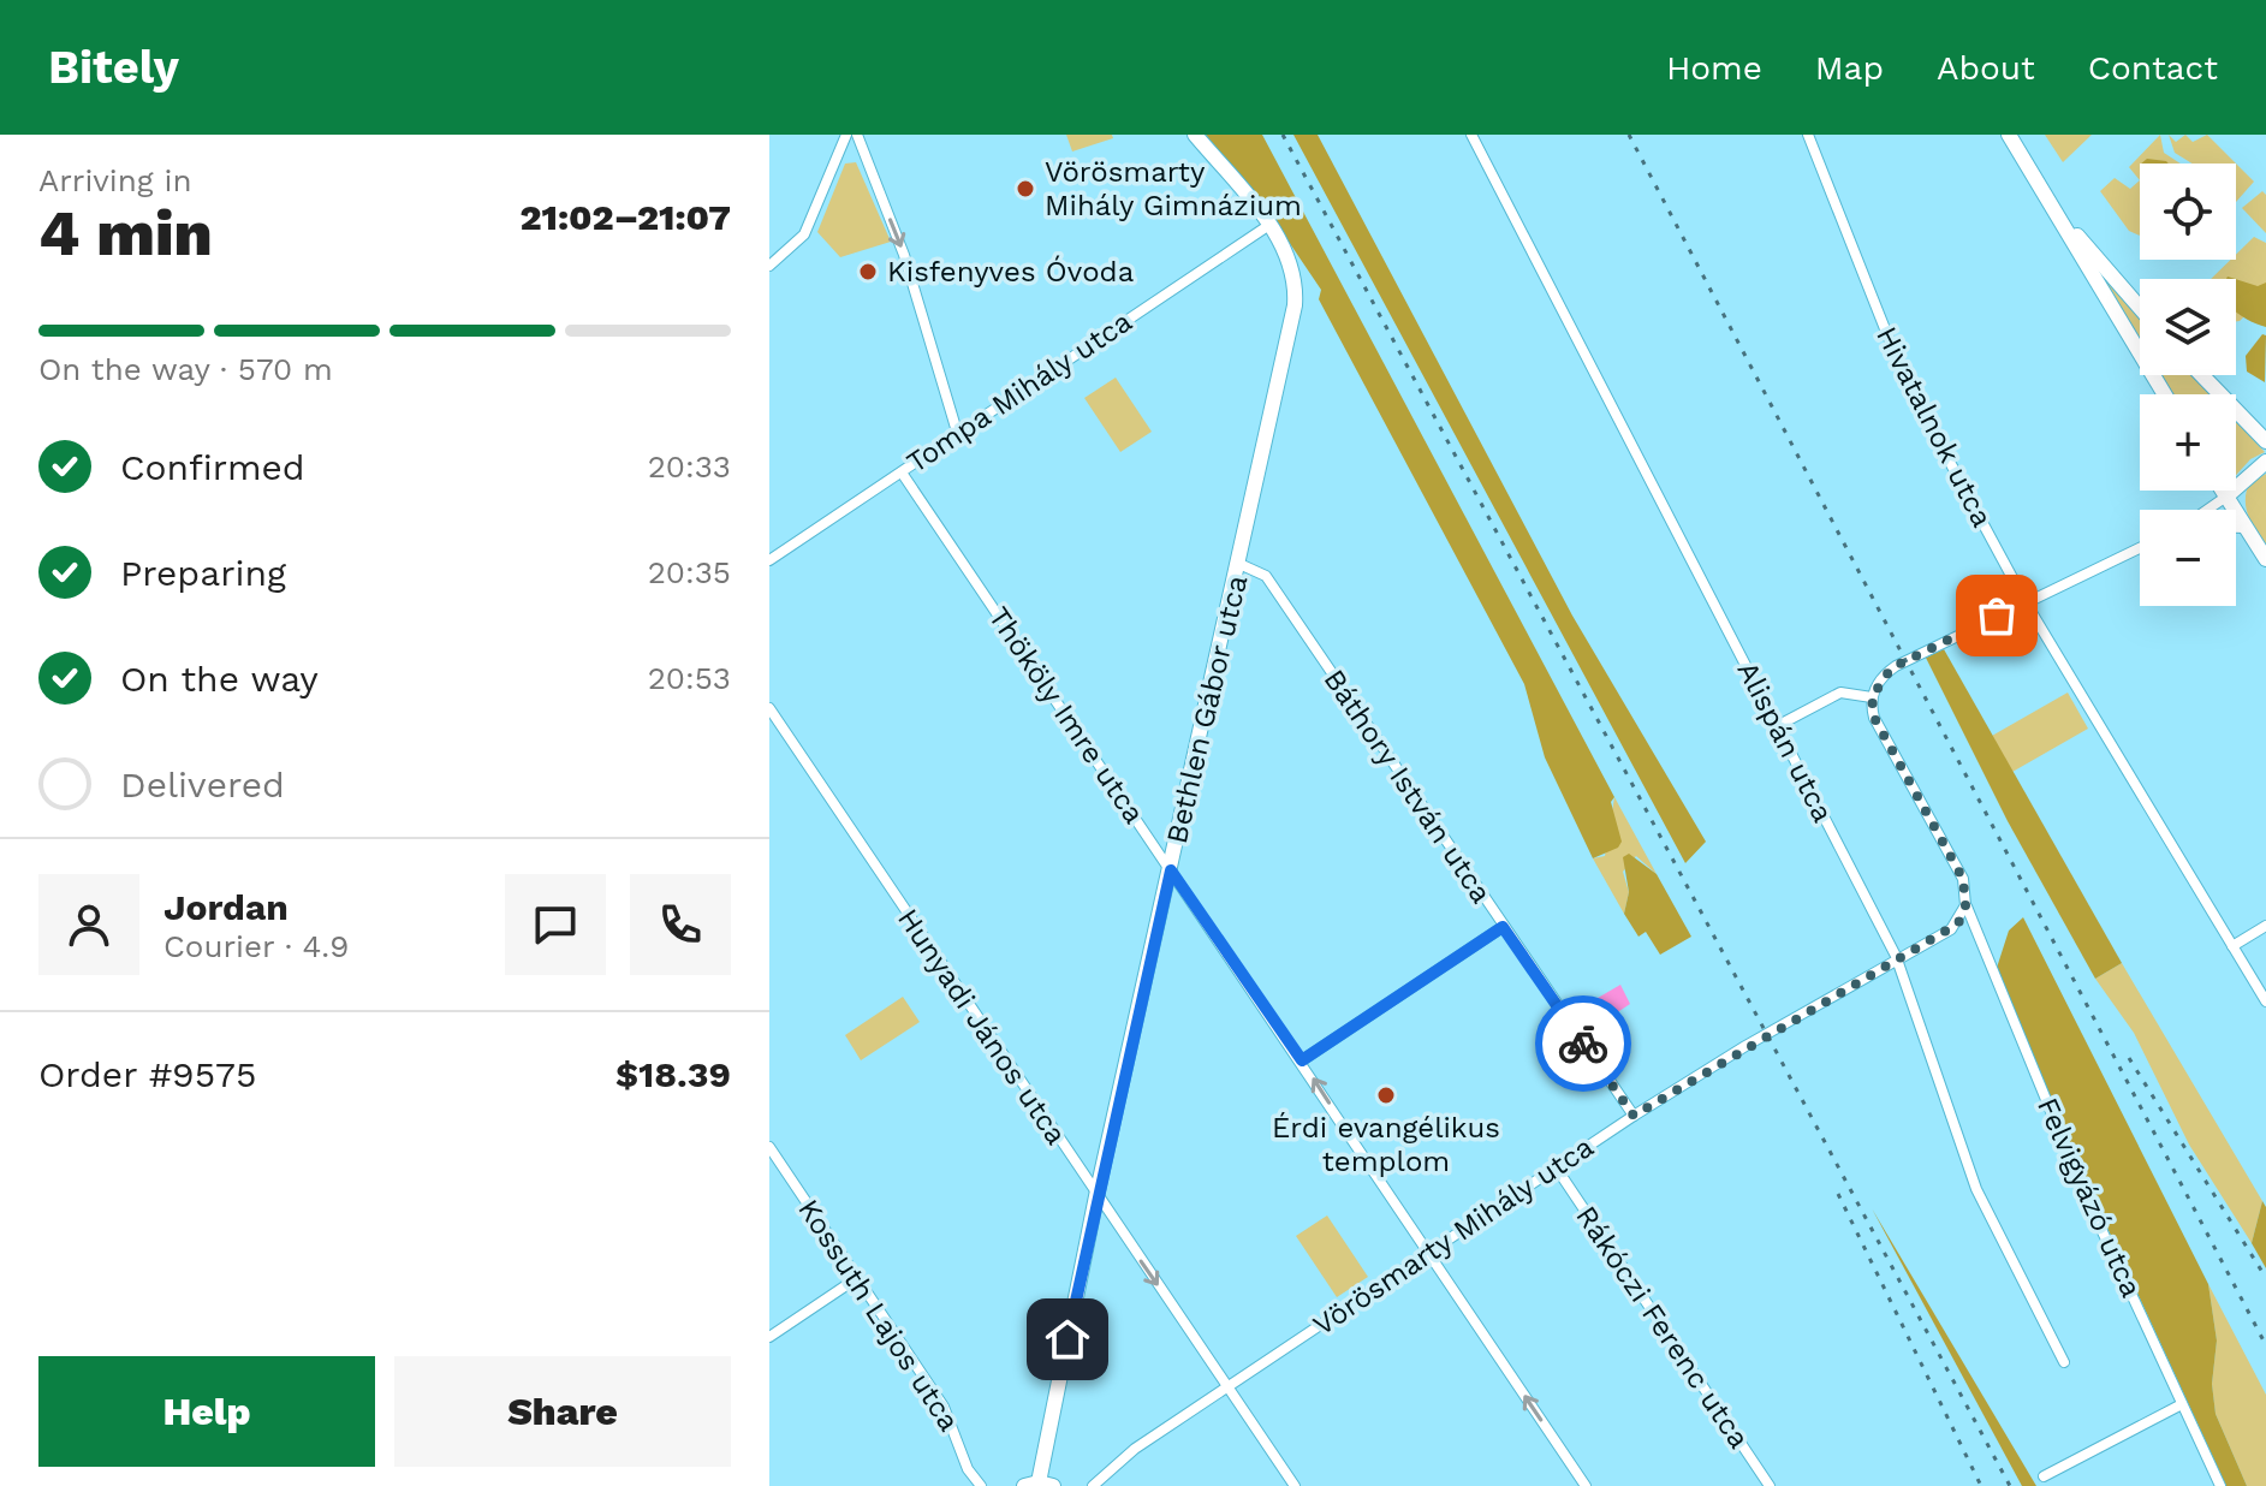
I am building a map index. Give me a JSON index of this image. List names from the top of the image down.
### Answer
{
  "streets": {
    "street": [
      "Tompa Mihály utca",
      "Hivatalnok utca",
      "Bethlen Gábor utca",
      "Thököly Imre utca",
      "Alispán utca",
      "Báthory István utca",
      "Hunyadi János utca",
      "Felvigyázó utca",
      "Vörösmarty Mihály utca",
      "Kossuth Lajos utca",
      "Rákóczi Ferenc utca"
    ]
  },
  "crossings": [
    ["Tompa Mihály utca", "Bethlen Gábor utca"],
    ["Tompa Mihály utca", "Thököly Imre utca"],
    ["Bethlen Gábor utca", "Thököly Imre utca"],
    ["Bethlen Gábor utca", "Báthory István utca"],
    ["Bethlen Gábor utca", "Hunyadi János utca"],
    ["Thököly Imre utca", "Vörösmarty Mihály utca"],
    ["Alispán utca", "Vörösmarty Mihály utca"],
    ["Báthory István utca", "Vörösmarty Mihály utca"],
    ["Hunyadi János utca", "Vörösmarty Mihály utca"],
    ["Felvigyázó utca", "Vörösmarty Mihály utca"],
    ["Vörösmarty Mihály utca", "Rákóczi Ferenc utca"]
  ],
  "one_way": ["Thököly Imre utca"],
  "places": ["Vörösmarty Mihály Gimnázium", "Kisfenyves Óvoda", "Érdi evangélikus templom"],
  "page": {
    "header": "Bitely",
    "nav": [
      "Home",
      "Map",
      "About",
      "Contact"
    ],
    "heading": ["4 min", "Arriving in", "21:02–21:07"],
    "panel": [
      "Jordan",
      "Courier · 4.9",
      "Order #9575",
      "$18.39"
    ],
    "map_buttons": ["+", "−"],
    "bar": "On the way · 570 m",
    "list": [
      ["Confirmed", "20:33"],
      ["Preparing", "20:35"],
      ["On the way", "20:53"],
      "Delivered"
    ],
    "buttons": ["Help", "Share"]
  }
}
